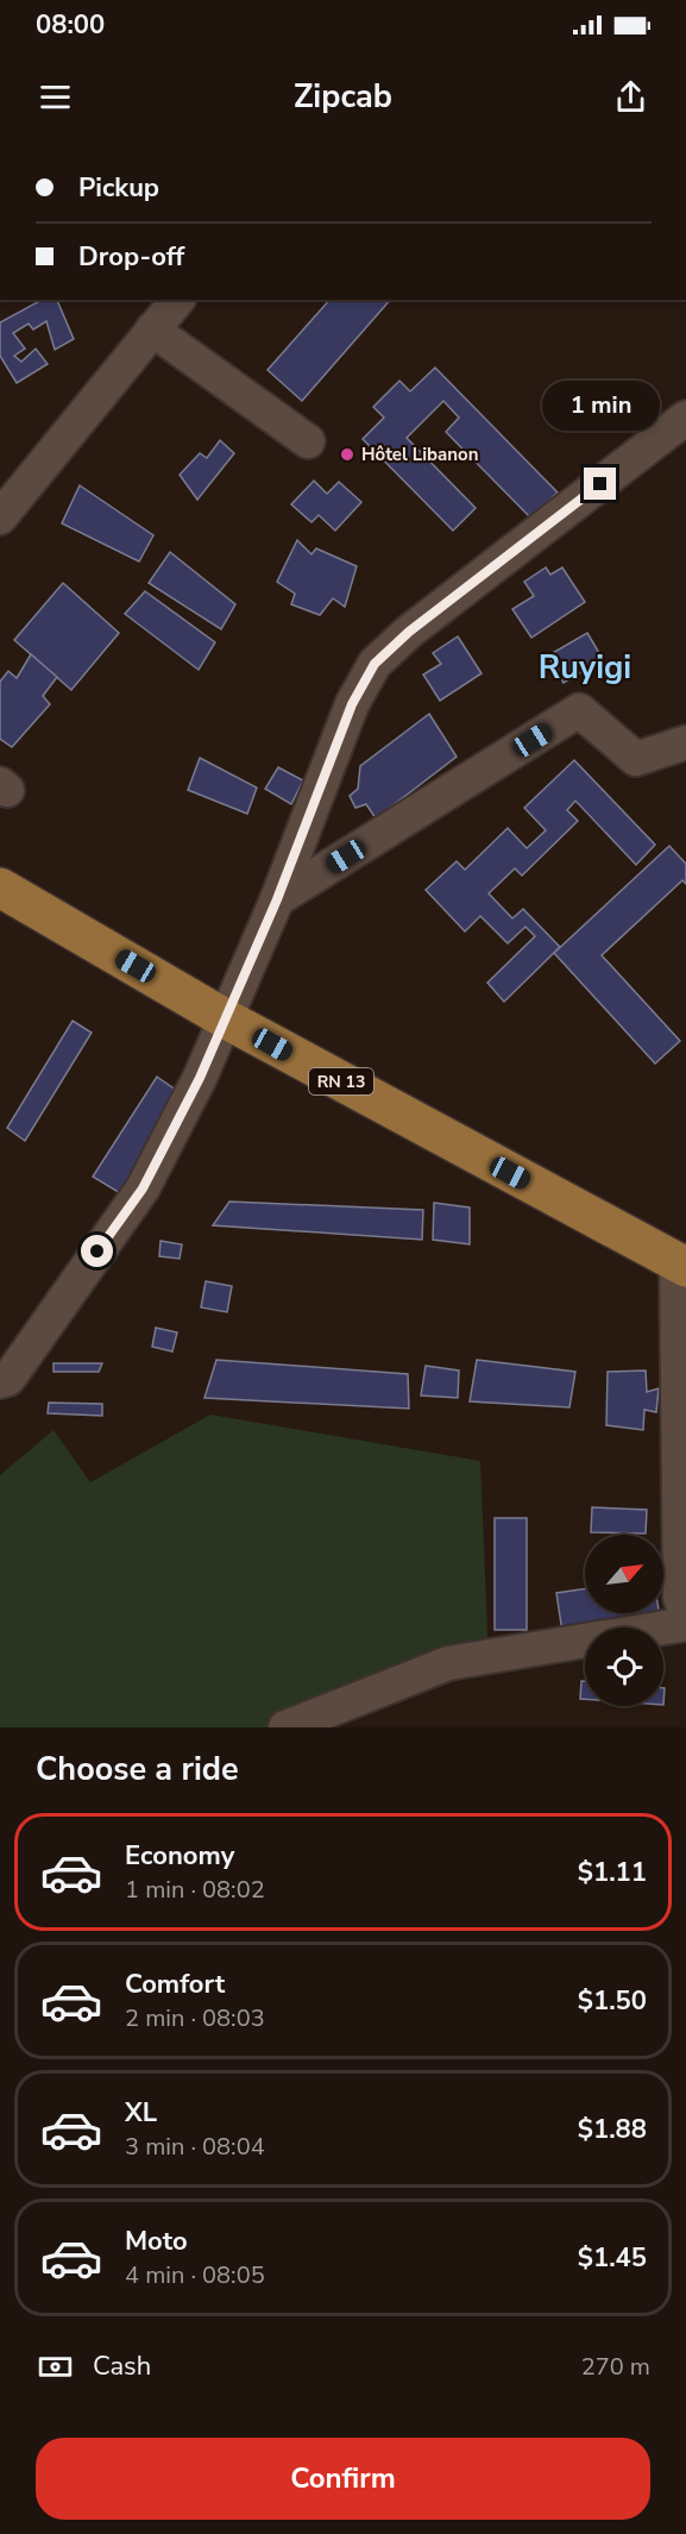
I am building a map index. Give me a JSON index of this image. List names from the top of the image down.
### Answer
{
  "streets": {
    "main road": ["RN 13"]
  },
  "districts": ["Ruyigi"],
  "places": ["Hôtel Libanon"],
  "north": "top right",
  "page": {
    "status": "08:00",
    "header": "Zipcab",
    "banner": ["Pickup", "Drop-off"],
    "bubble": "1 min",
    "heading": "Choose a ride",
    "list": [
      {
        "name": "Economy",
        "note": "1 min · 08:02",
        "value": "$1.11"
      },
      {
        "name": "Comfort",
        "note": "2 min · 08:03",
        "value": "$1.50"
      },
      {
        "name": "XL",
        "note": "3 min · 08:04",
        "value": "$1.88"
      },
      {
        "name": "Moto",
        "note": "4 min · 08:05",
        "value": "$1.45"
      }
    ],
    "pay": ["Cash", "270 m"],
    "buttons": "Confirm"
  }
}
